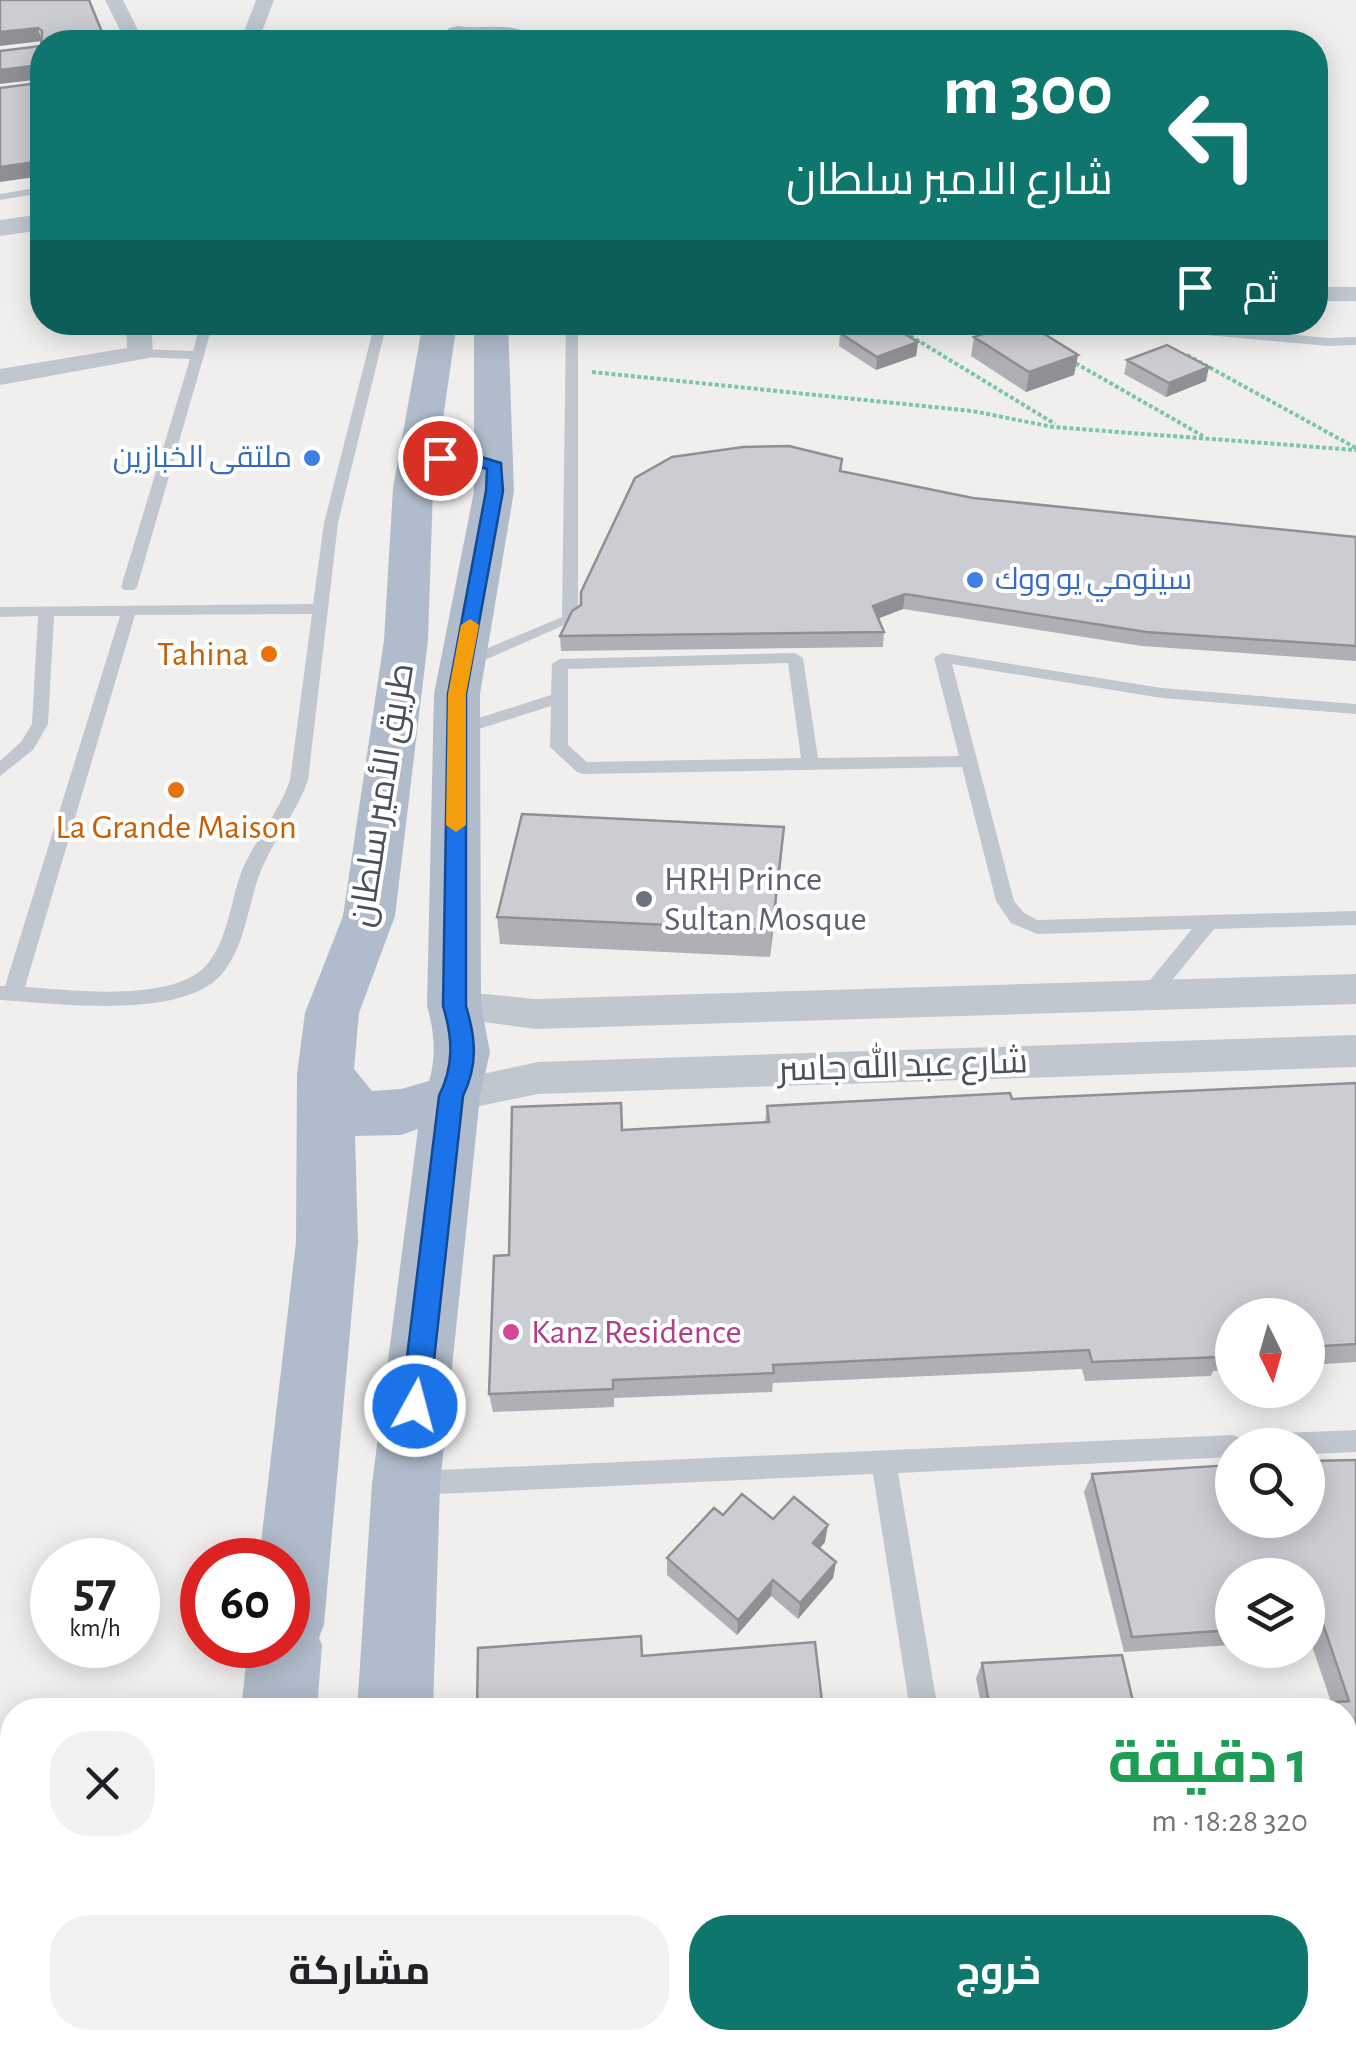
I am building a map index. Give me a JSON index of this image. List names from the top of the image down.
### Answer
{
  "streets": {
    "main road": ["طريق الأمير سلطان"],
    "street": ["شارع عبد الله جاسر"]
  },
  "crossings": [
    ["طريق الأمير سلطان", "شارع عبد الله جاسر"]
  ],
  "places": [
    "ملتقى الخبازين",
    "سينومي يو ووك",
    "Tahina",
    "La Grande Maison",
    "HRH Prince Sultan Mosque",
    "Kanz Residence"
  ],
  "north": "bottom",
  "page": {
    "turn": ["300 m", "شارع الامير سلطان"],
    "then": "ثم",
    "speed": "57 km/h",
    "limit": "60",
    "heading": ["1 دقيقة", "320 m · 18:28"],
    "buttons": ["خروج", "مشاركة"]
  }
}
